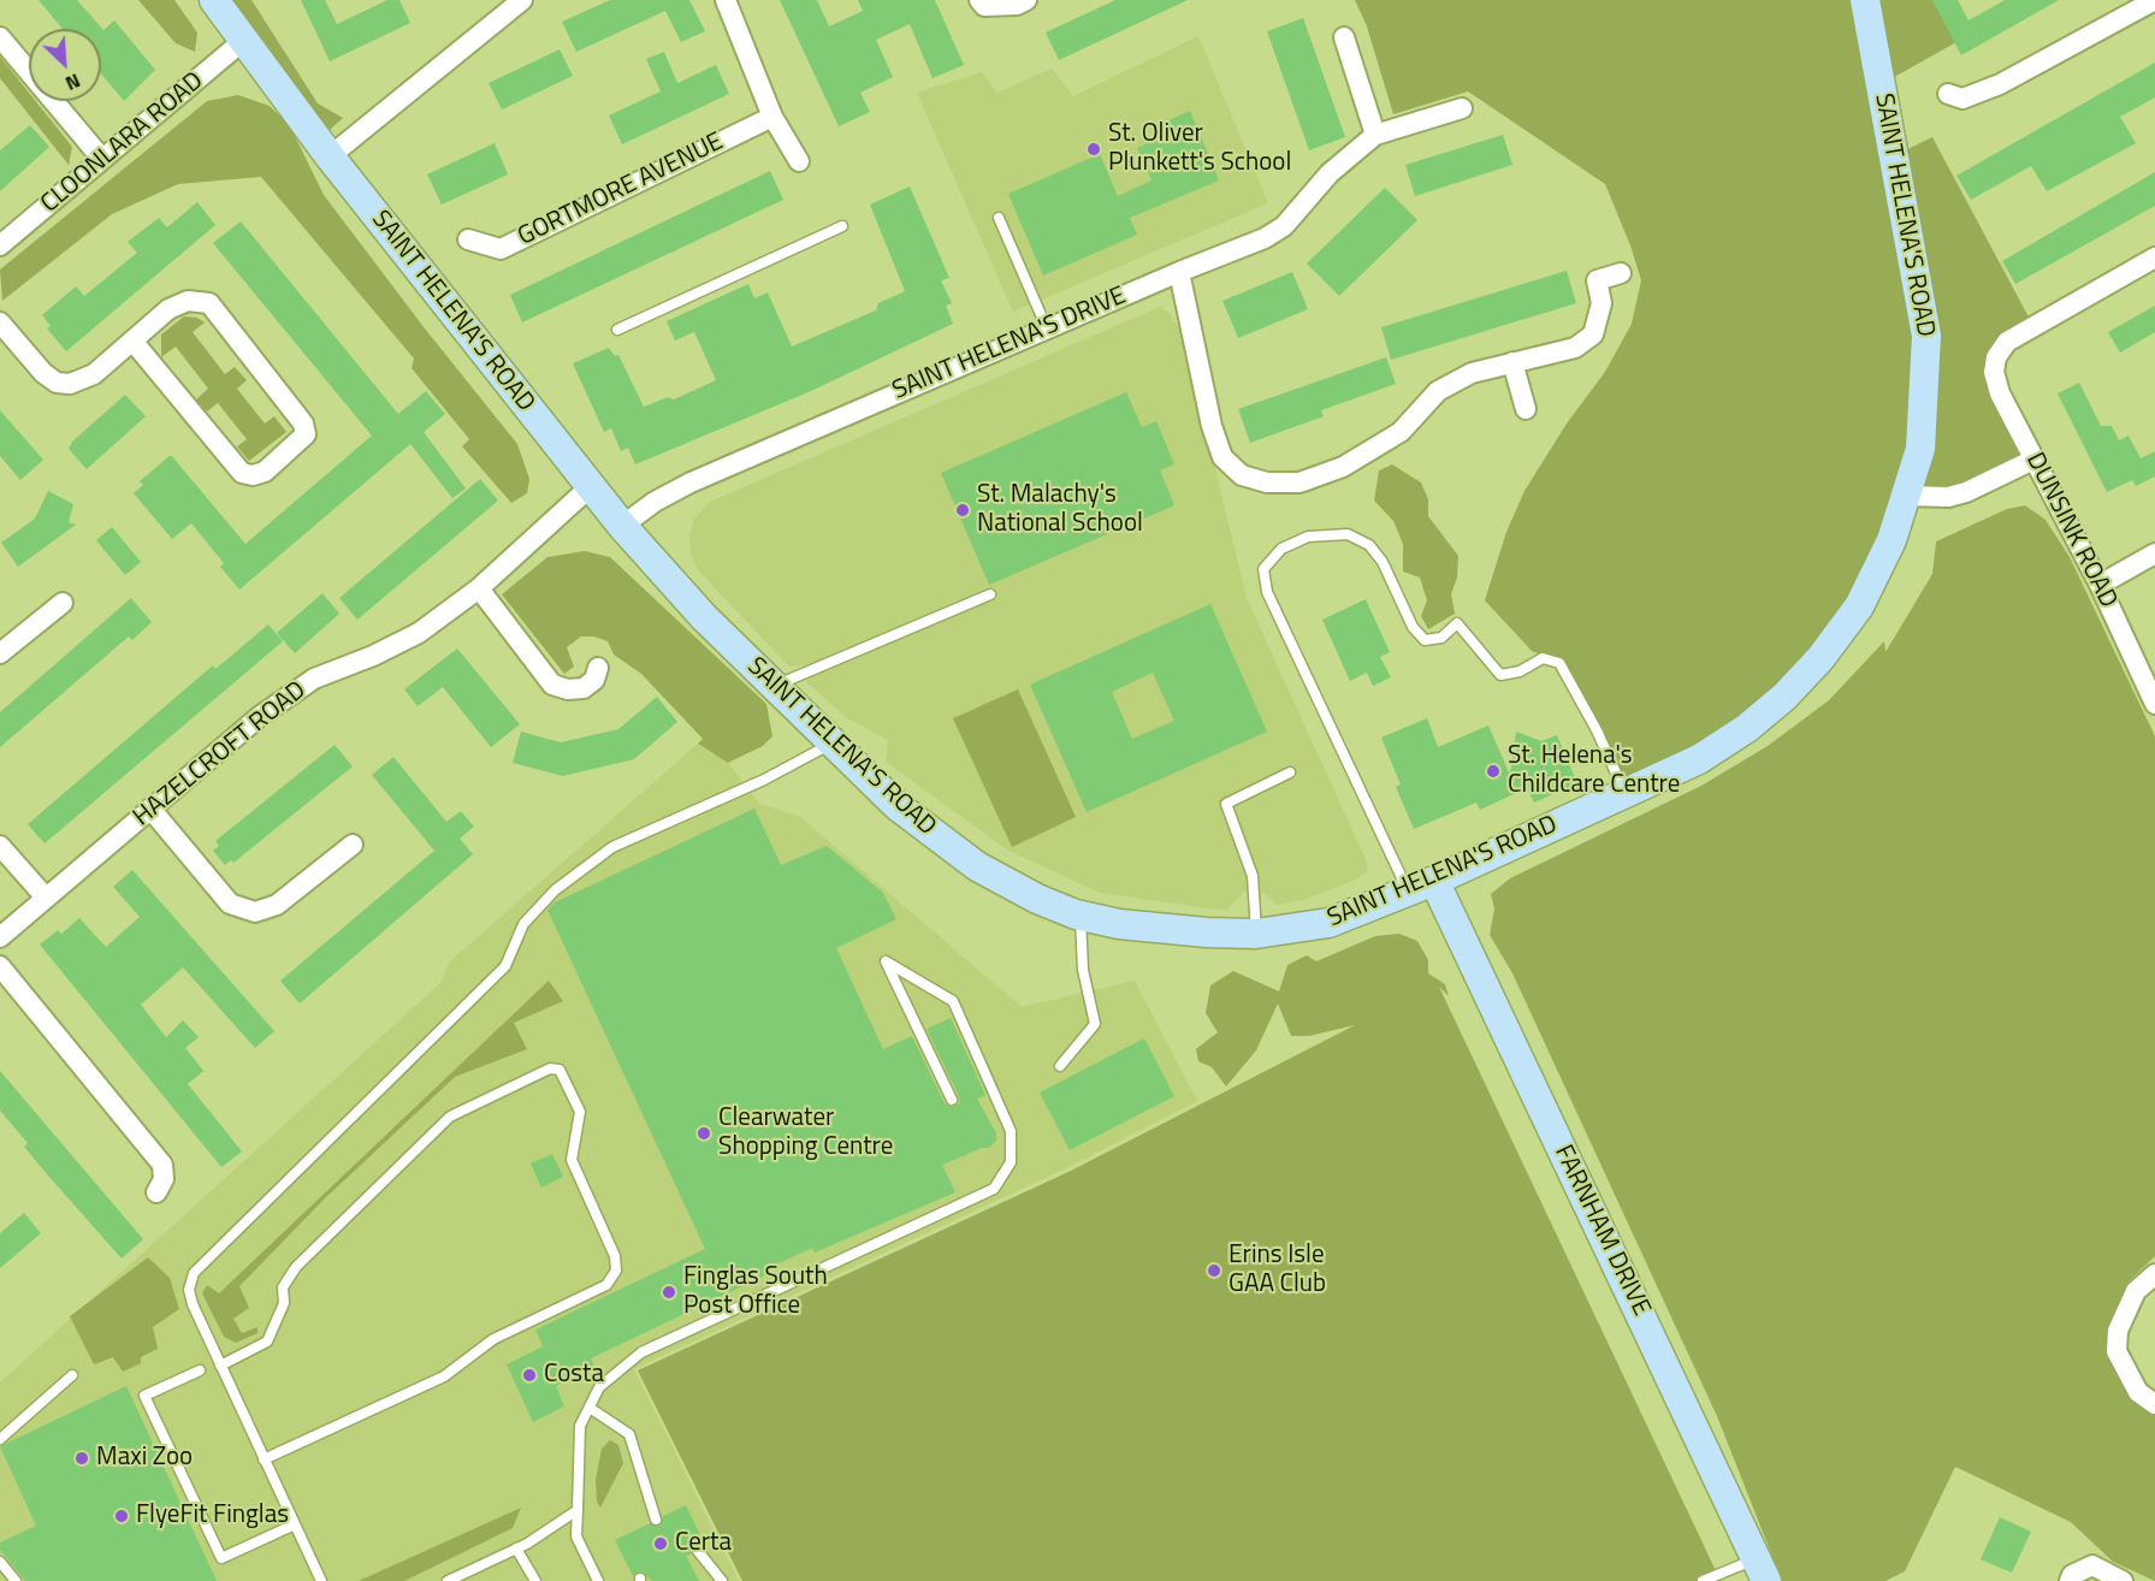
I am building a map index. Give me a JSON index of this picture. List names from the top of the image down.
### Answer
{
  "streets": {
    "street": [
      "CLOONLARA ROAD",
      "GORTMORE AVENUE",
      "SAINT HELENA'S ROAD",
      "SAINT HELENA'S DRIVE",
      "DUNSINK ROAD",
      "HAZELCROFT ROAD",
      "FARNHAM DRIVE"
    ]
  },
  "crossings": [
    ["CLOONLARA ROAD", "SAINT HELENA'S ROAD"],
    ["SAINT HELENA'S ROAD", "SAINT HELENA'S DRIVE"],
    ["SAINT HELENA'S ROAD", "HAZELCROFT ROAD"],
    ["SAINT HELENA'S ROAD", "FARNHAM DRIVE"]
  ],
  "places": [
    "St. Oliver Plunkett's School",
    "St. Malachy's National School",
    "St. Helena's Childcare Centre",
    "Clearwater Shopping Centre",
    "Erins Isle GAA Club",
    "Finglas South Post Office",
    "Costa",
    "Maxi Zoo",
    "FlyeFit Finglas",
    "Certa"
  ],
  "north": "bottom right"
}
